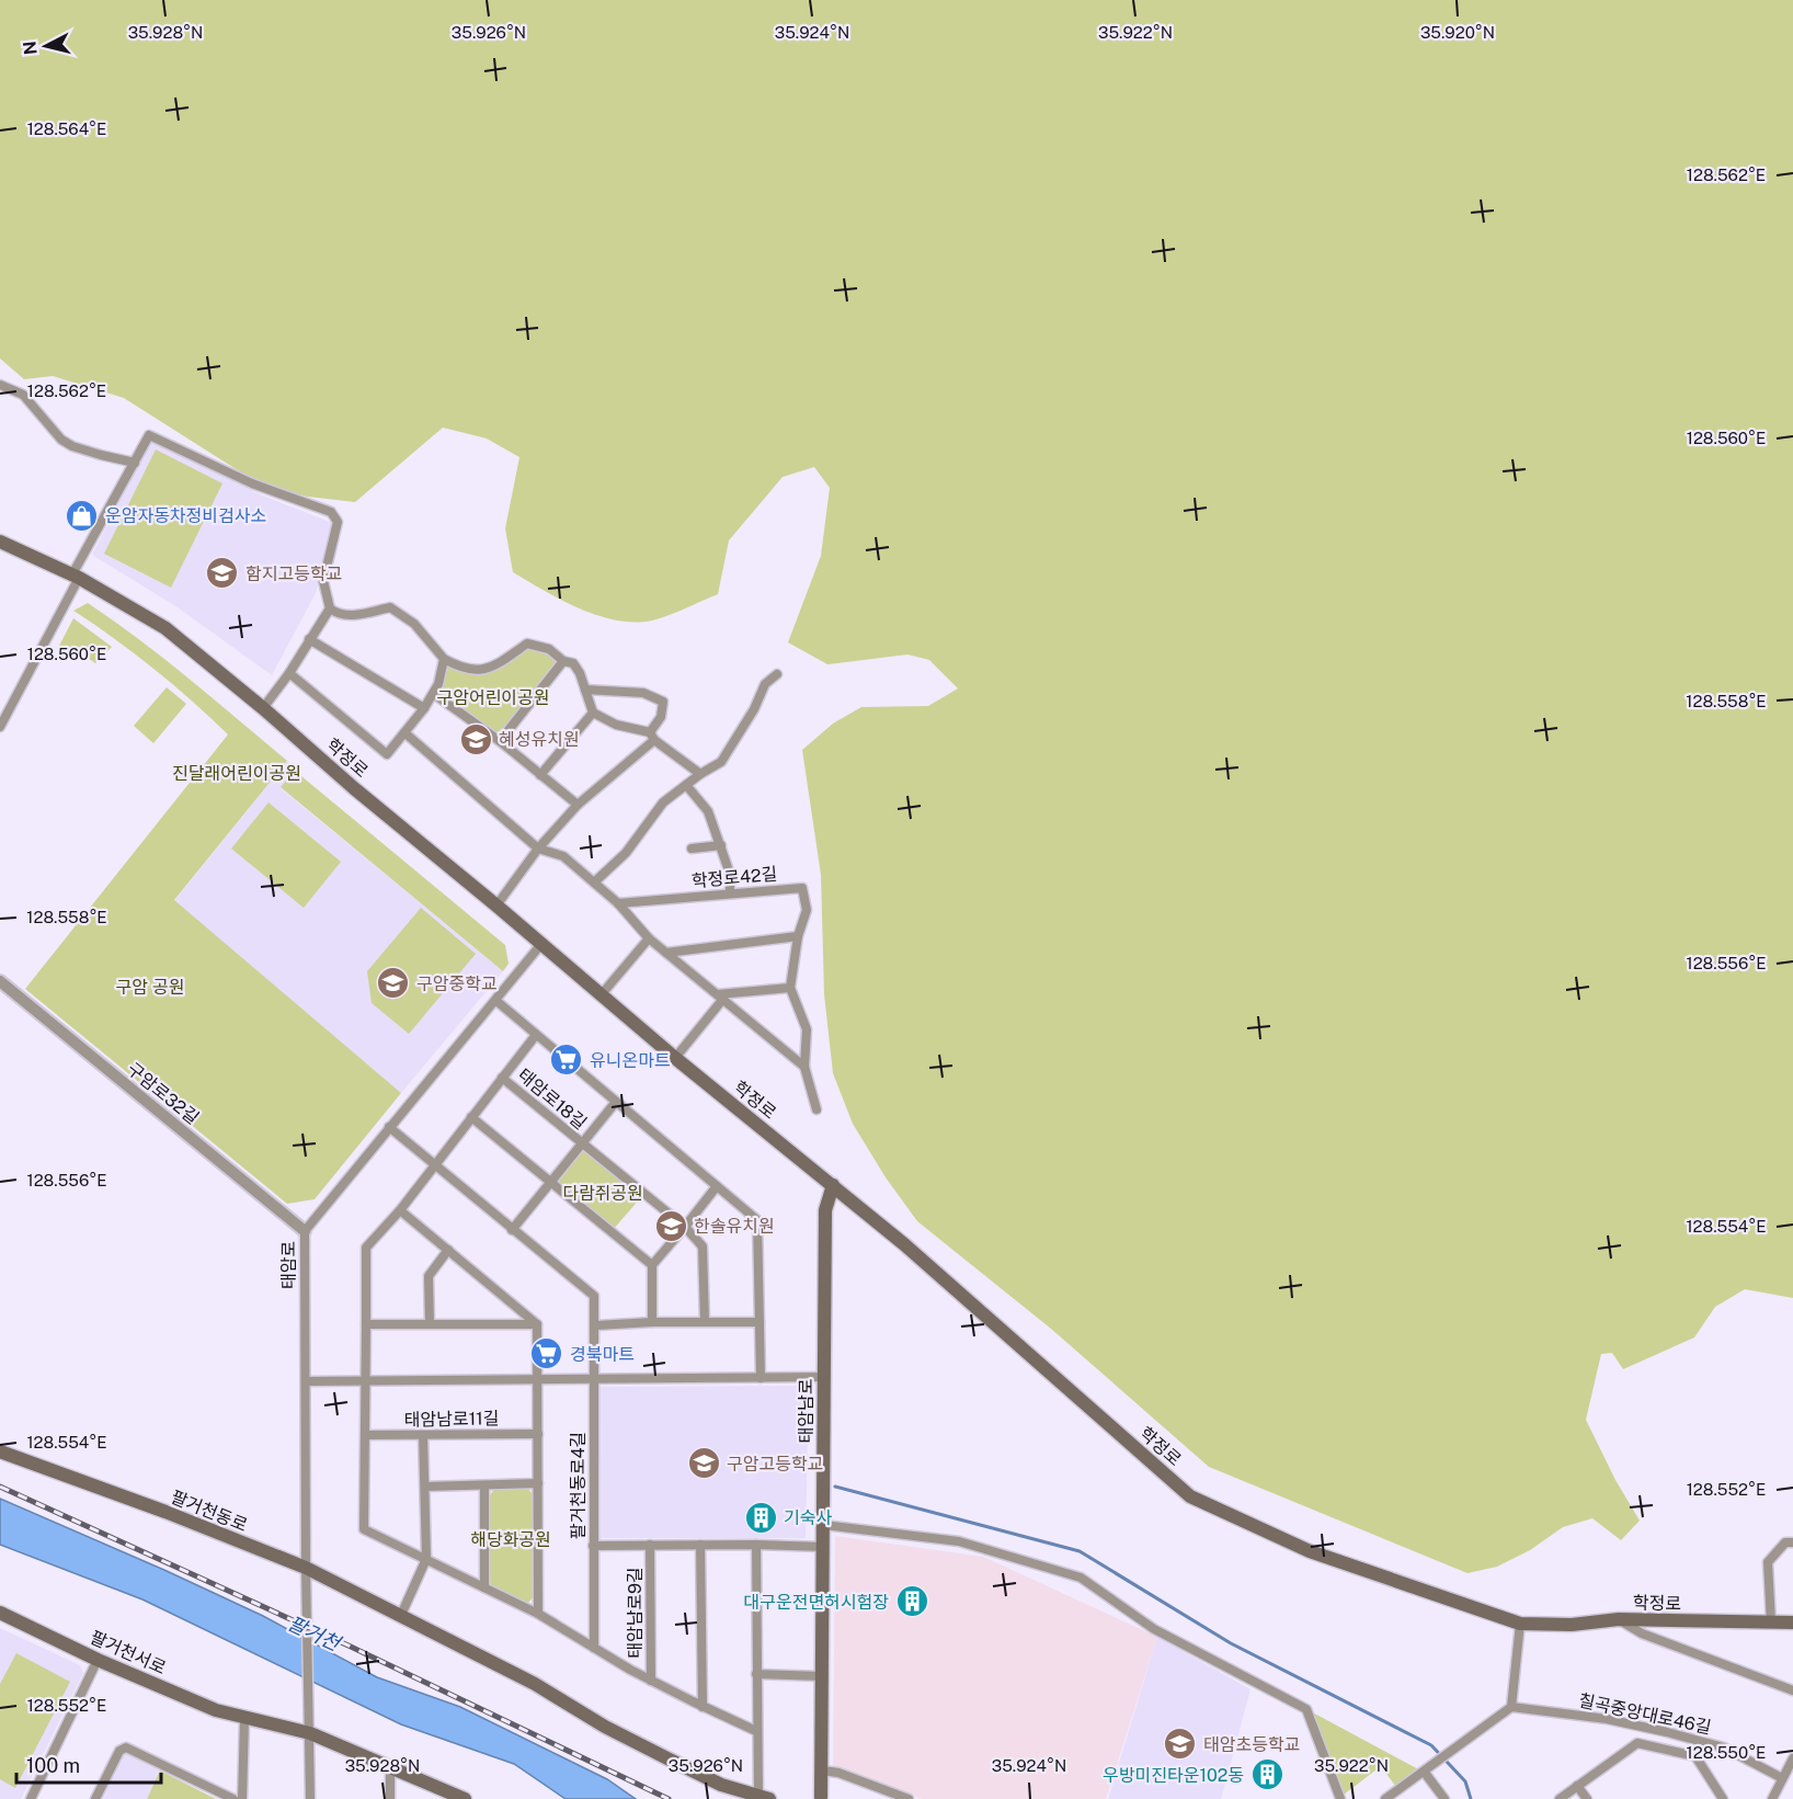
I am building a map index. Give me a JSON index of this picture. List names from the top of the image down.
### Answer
{
  "streets": {
    "main road": [
      "학정로",
      "태암남로",
      "팔거천동로",
      "팔거천서로"
    ],
    "street": [
      "학정로42길",
      "구암로32길",
      "태암로18길",
      "태암로",
      "태암남로11길",
      "팔거천동로4길",
      "태암남로9길",
      "칠곡중앙대로46길"
    ]
  },
  "crossings": [
    ["학정로", "태암로"],
    ["학정로", "태암남로"],
    ["구암로32길", "태암로"],
    ["태암로", "팔거천동로4길"],
    ["태암로", "팔거천동로"],
    ["태암로", "팔거천서로"],
    ["태암남로", "태암남로9길"],
    ["팔거천동로4길", "태암남로9길"]
  ],
  "water": ["팔거천"],
  "parks": [
    "구암어린이공원",
    "진달래어린이공원",
    "구암 공원",
    "다람쥐공원",
    "해당화공원"
  ],
  "places": {
    "shop": ["운암자동차정비검사소"],
    "school or university": [
      "함지고등학교",
      "혜성유치원",
      "구암중학교",
      "한솔유치원",
      "구암고등학교",
      "태암초등학교"
    ],
    "supermarket": ["유니온마트", "경북마트"],
    "building": ["기숙사", "대구운전면허시험장", "우방미진타운102동"]
  },
  "scale_bar": "100 m",
  "north": "left",
  "coordinates": [
    "35.928°N",
    "35.926°N",
    "35.924°N",
    "35.922°N",
    "35.920°N",
    "128.564°E",
    "128.562°E",
    "128.560°E",
    "128.558°E",
    "128.556°E",
    "128.554°E",
    "128.552°E",
    "128.550°E"
  ]
}
